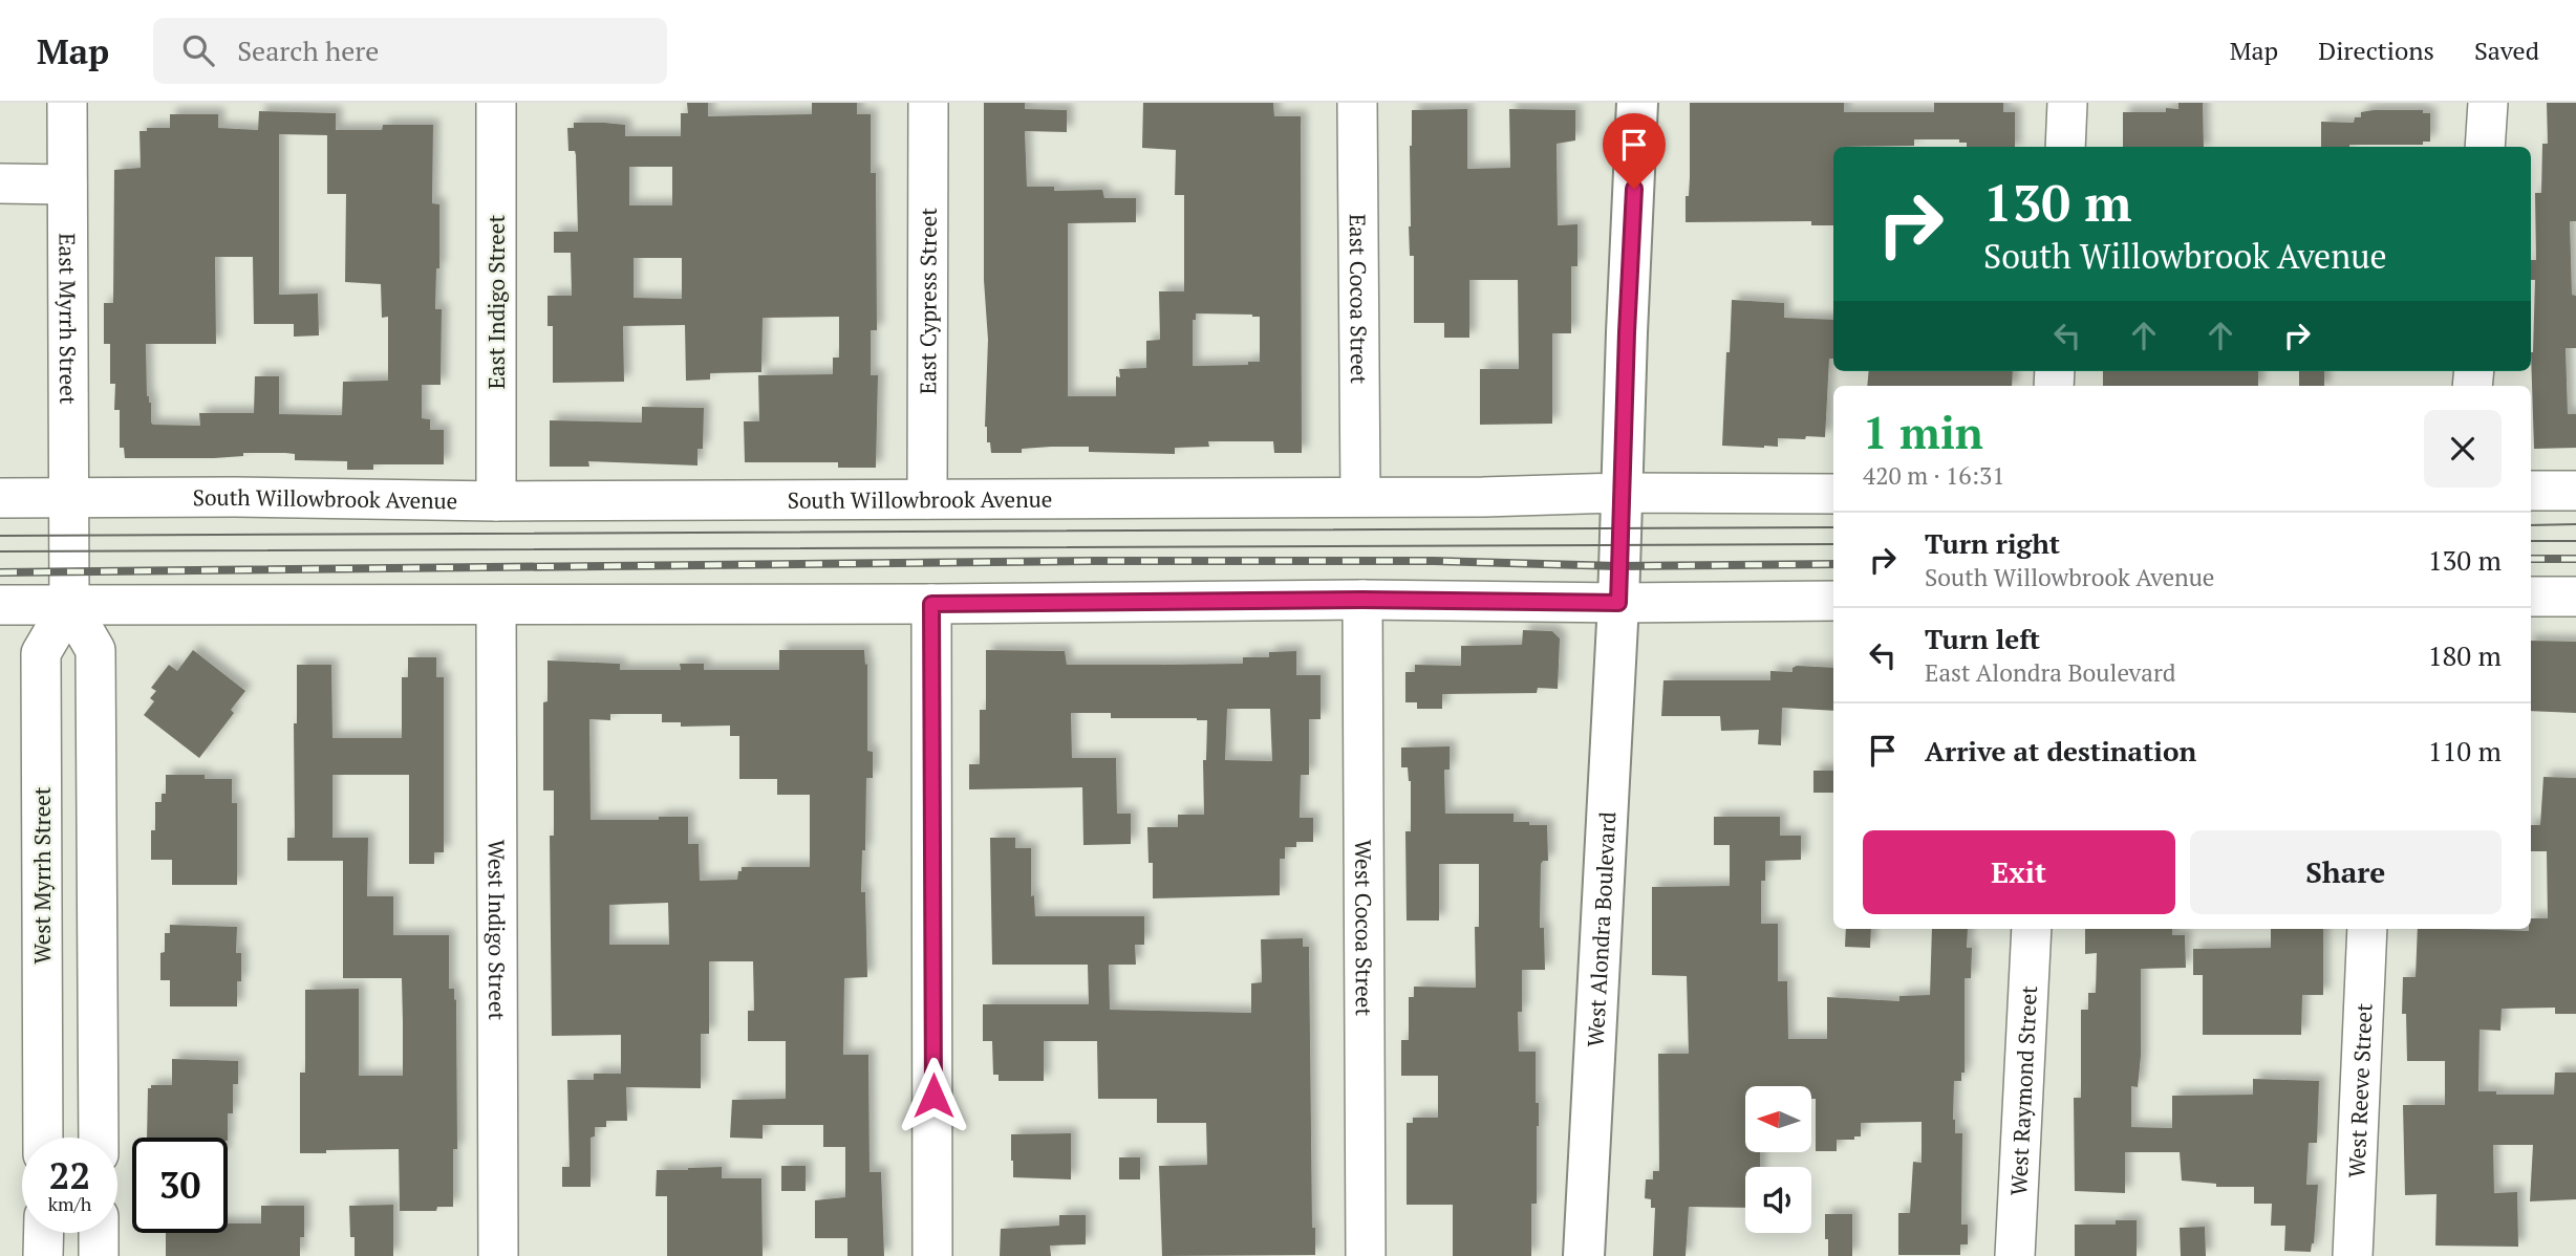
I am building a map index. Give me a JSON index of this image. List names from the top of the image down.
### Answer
{
  "streets": {
    "main road": ["West Alondra Boulevard"],
    "street": [
      "East Cocoa Street",
      "East Cypress Street",
      "East Indigo Street",
      "East Myrrh Street",
      "South Willowbrook Avenue",
      "West Myrrh Street",
      "West Cocoa Street",
      "West Indigo Street",
      "West Raymond Street",
      "West Reeve Street"
    ]
  },
  "crossings": [
    ["East Cocoa Street", "South Willowbrook Avenue"],
    ["East Cypress Street", "South Willowbrook Avenue"],
    ["East Indigo Street", "South Willowbrook Avenue"],
    ["East Myrrh Street", "South Willowbrook Avenue"],
    ["East Myrrh Street", "West Myrrh Street"],
    ["South Willowbrook Avenue", "West Alondra Boulevard"]
  ],
  "north": "left",
  "page": {
    "header": "Map",
    "search": "Search here",
    "nav": ["Map", "Directions", "Saved"],
    "turn": ["130 m", "South Willowbrook Avenue"],
    "heading": ["1 min", "420 m · 16:31"],
    "list": [
      {
        "name": "Turn right",
        "note": "South Willowbrook Avenue",
        "value": "130 m"
      },
      {
        "name": "Turn left",
        "note": "East Alondra Boulevard",
        "value": "180 m"
      },
      {
        "name": "Arrive at destination",
        "value": "110 m"
      }
    ],
    "buttons": ["Exit", "Share"],
    "speed": "22 km/h",
    "limit": "30"
  }
}
